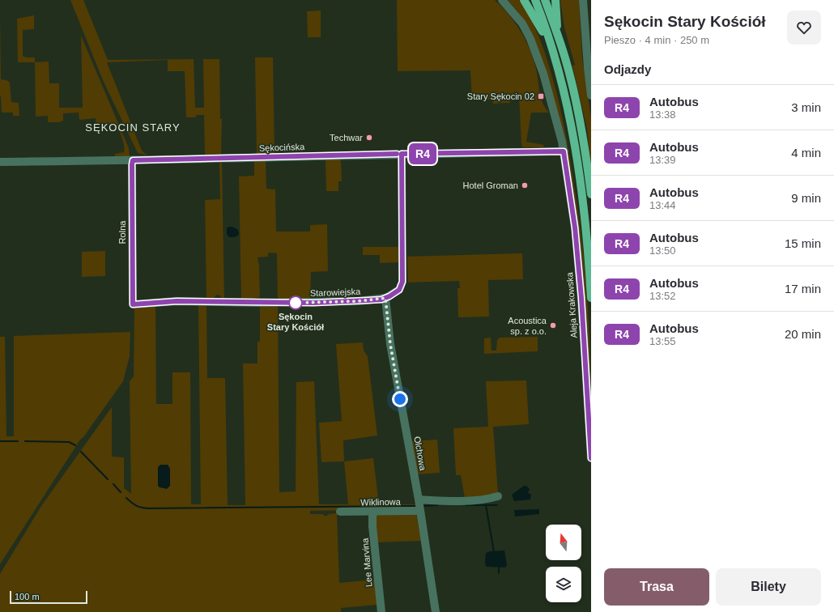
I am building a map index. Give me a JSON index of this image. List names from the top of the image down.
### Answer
{
  "streets": {
    "street": [
      "Sękocińska",
      "Rolna",
      "Starowiejska",
      "Aleja Krakowska",
      "Olchowa",
      "Wiklinowa",
      "Lee Marvina"
    ]
  },
  "crossings": [
    ["Sękocińska", "Rolna"],
    ["Sękocińska", "Starowiejska"],
    ["Sękocińska", "Aleja Krakowska"],
    ["Rolna", "Starowiejska"],
    ["Starowiejska", "Olchowa"],
    ["Olchowa", "Wiklinowa"],
    ["Wiklinowa", "Lee Marvina"]
  ],
  "districts": ["SĘKOCIN STARY"],
  "places": {
    "transit": ["Stary Sękocin 02"],
    "other": [
      "Techwar",
      "Hotel Groman",
      "Sękocin Stary Kościół",
      "Acoustica sp. z o.o."
    ]
  },
  "lines": ["bus line R4"],
  "scale_bar": "100 m",
  "north": "top",
  "page": {
    "on_map": "R4",
    "heading": [
      ["Sękocin Stary Kościół", "Pieszo · 4 min · 250 m"],
      "Odjazdy"
    ],
    "list": [
      {
        "mark": "R4",
        "name": "Autobus",
        "note": "13:38",
        "value": "3 min"
      },
      {
        "mark": "R4",
        "name": "Autobus",
        "note": "13:39",
        "value": "4 min"
      },
      {
        "mark": "R4",
        "name": "Autobus",
        "note": "13:44",
        "value": "9 min"
      },
      {
        "mark": "R4",
        "name": "Autobus",
        "note": "13:50",
        "value": "15 min"
      },
      {
        "mark": "R4",
        "name": "Autobus",
        "note": "13:52",
        "value": "17 min"
      },
      {
        "mark": "R4",
        "name": "Autobus",
        "note": "13:55",
        "value": "20 min"
      }
    ],
    "buttons": ["Trasa", "Bilety"],
    "scale": "100 m"
  }
}
